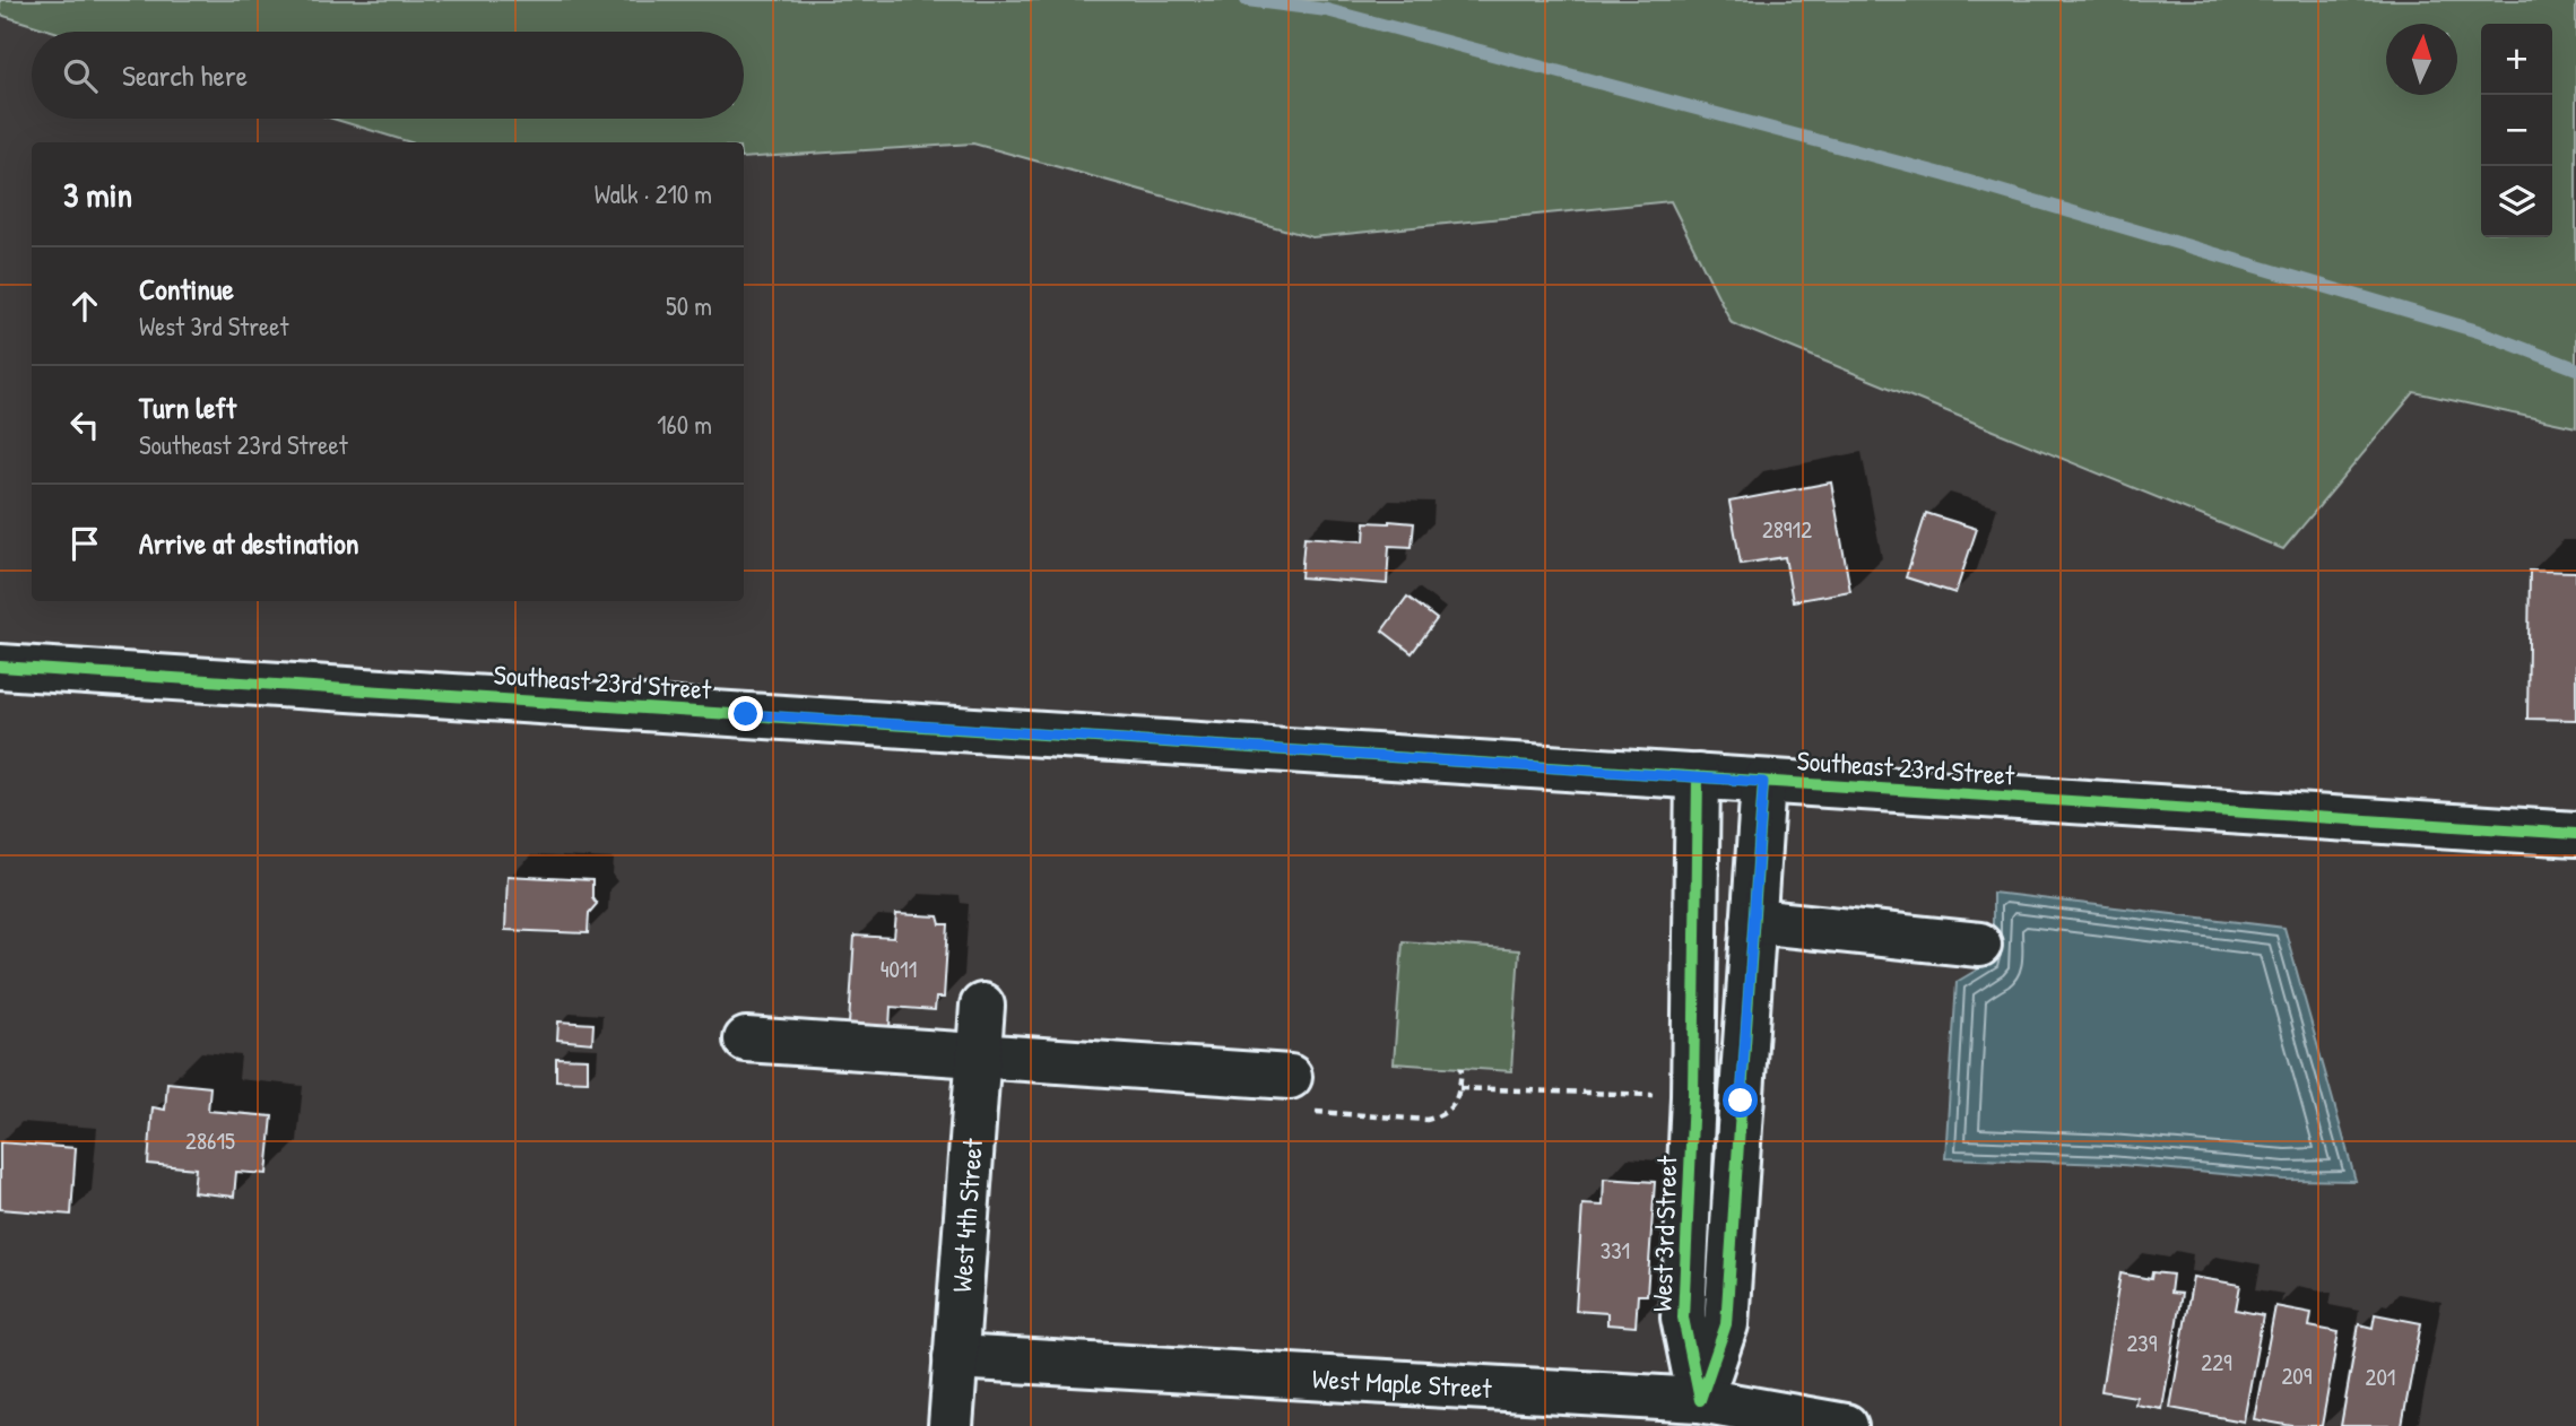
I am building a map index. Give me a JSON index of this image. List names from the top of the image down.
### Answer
{
  "streets": {
    "street": [
      "Southeast 23rd Street",
      "West 4th Street",
      "West 3rd Street",
      "West Maple Street"
    ]
  },
  "crossings": [
    ["Southeast 23rd Street", "West 3rd Street"],
    ["West 4th Street", "West Maple Street"],
    ["West 3rd Street", "West Maple Street"]
  ],
  "house_numbers": [
    "28912",
    "4011",
    "28615",
    "331",
    "239",
    "229",
    "209",
    "201"
  ],
  "north": "top",
  "page": {
    "map_buttons": ["+", "−"],
    "search": "Search here",
    "heading": ["3 min", "Walk · 210 m"],
    "list": [
      ["Continue", "West 3rd Street", "50 m"],
      ["Turn left", "Southeast 23rd Street", "160 m"],
      "Arrive at destination"
    ]
  }
}
